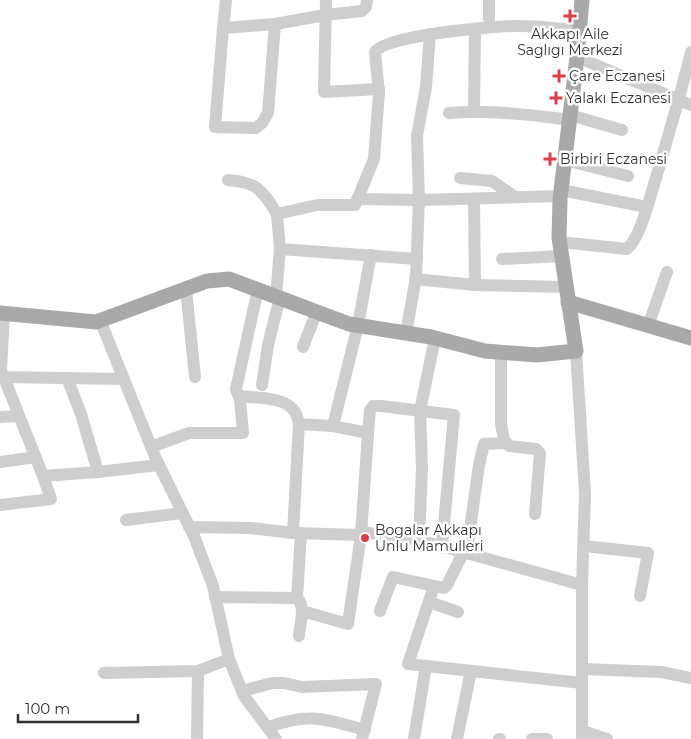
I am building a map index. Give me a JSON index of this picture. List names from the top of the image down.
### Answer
{
  "places": {
    "health": [
      "Akkapı Aile Saglıgı Merkezi",
      "Çare Eczanesi",
      "Yalakı Eczanesi",
      "Birbiri Eczanesi"
    ],
    "other": ["Bogalar Akkapı Unlu Mamulleri"]
  },
  "scale_bar": "100 m"
}
